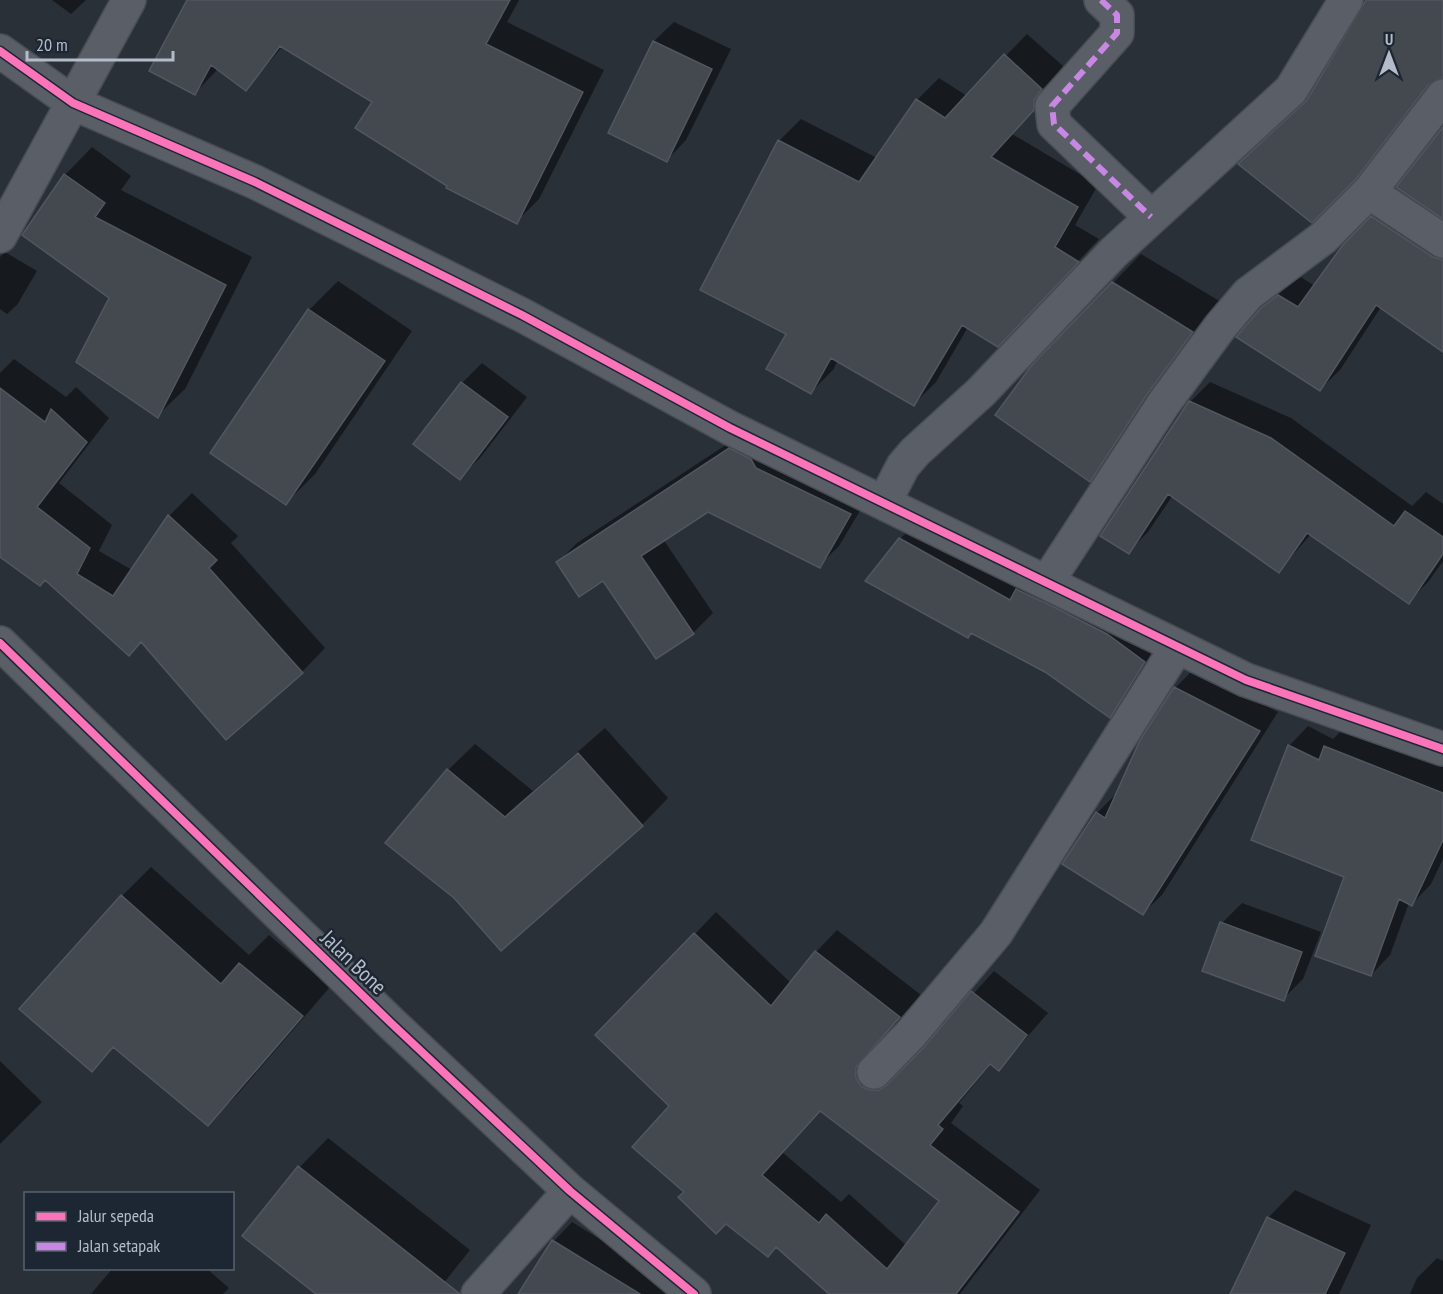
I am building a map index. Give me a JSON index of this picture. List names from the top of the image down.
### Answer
{
  "streets": {
    "street": ["Jalan Bone"]
  },
  "legend": ["Jalur sepeda", "Jalan setapak"],
  "scale_bar": "20 m",
  "north": "top"
}
